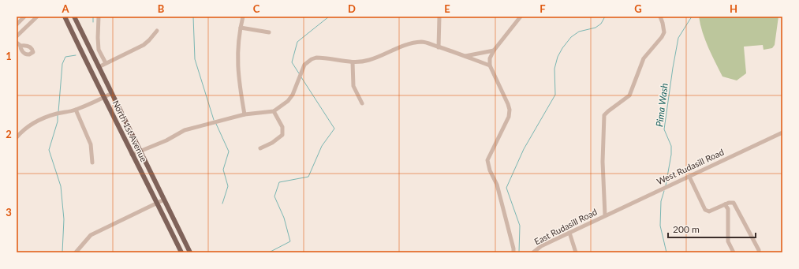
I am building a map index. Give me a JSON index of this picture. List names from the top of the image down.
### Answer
{
  "streets": {
    "main road": ["North 1st Avenue"],
    "street": ["West Rudasill Road", "East Rudasill Road"]
  },
  "crossings": [
    ["West Rudasill Road", "East Rudasill Road"]
  ],
  "water": ["Pima Wash"],
  "scale_bar": "200 m",
  "grid": {
    "columns": [
      "A",
      "B",
      "C",
      "D",
      "E",
      "F",
      "G",
      "H"
    ],
    "rows": ["1", "2", "3"]
  }
}
